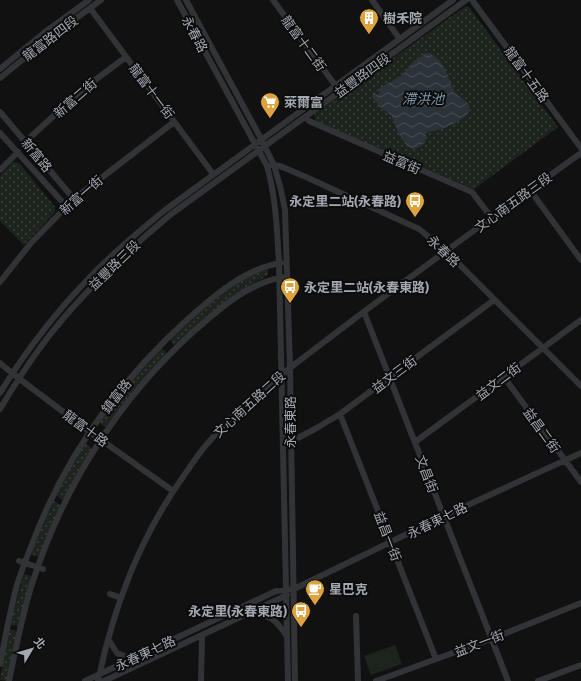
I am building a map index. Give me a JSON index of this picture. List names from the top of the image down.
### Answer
{
  "streets": {
    "street": [
      "永春路",
      "龍富路四段",
      "龍富十二街",
      "龍富十五路",
      "益豐路四段",
      "龍富十一街",
      "新富二街",
      "新富路",
      "益富街",
      "新富一街",
      "文心南五路三段",
      "益豐路三段",
      "益文三街",
      "益文二街",
      "鎮富路",
      "文心南五路二段",
      "永春東路",
      "龍富十路",
      "益昌二街",
      "文昌街",
      "永春東七路",
      "益昌一街",
      "益文一街"
    ]
  },
  "crossings": [
    ["永春路", "益豐路四段"],
    ["永春路", "文心南五路三段"],
    ["永春路", "益豐路三段"],
    ["永春路", "益文三街"],
    ["永春路", "益文二街"],
    ["永春路", "文心南五路二段"],
    ["永春路", "永春東路"],
    ["龍富路四段", "龍富十一街"],
    ["龍富十二街", "益豐路四段"],
    ["益豐路四段", "益富街"],
    ["益豐路四段", "益豐路三段"],
    ["龍富十一街", "新富二街"],
    ["龍富十一街", "新富一街"],
    ["龍富十一街", "益豐路三段"],
    ["新富二街", "新富路"],
    ["新富路", "新富一街"],
    ["益富街", "文心南五路三段"],
    ["文心南五路三段", "文心南五路二段"],
    ["益豐路三段", "龍富十路"],
    ["益文三街", "永春東路"],
    ["益文三街", "文昌街"],
    ["益文三街", "益昌一街"],
    ["益文二街", "益昌二街"],
    ["益文二街", "文昌街"],
    ["鎮富路", "永春東路"],
    ["鎮富路", "龍富十路"],
    ["文心南五路二段", "永春東路"],
    ["文心南五路二段", "龍富十路"],
    ["文心南五路二段", "文昌街"],
    ["文心南五路二段", "永春東七路"],
    ["永春東路", "永春東七路"],
    ["益昌二街", "永春東七路"],
    ["文昌街", "永春東七路"],
    ["文昌街", "益文一街"],
    ["永春東七路", "益昌一街"],
    ["益昌一街", "益文一街"]
  ],
  "water": ["滯洪池"],
  "places": {
    "building": ["樹禾院"],
    "supermarket": ["萊爾富"],
    "bus stop": ["永定里二站(永春路)", "永定里二站(永春東路)", "永定里(永春東路)"],
    "cafe": ["星巴克"]
  },
  "north": "top right"
}
